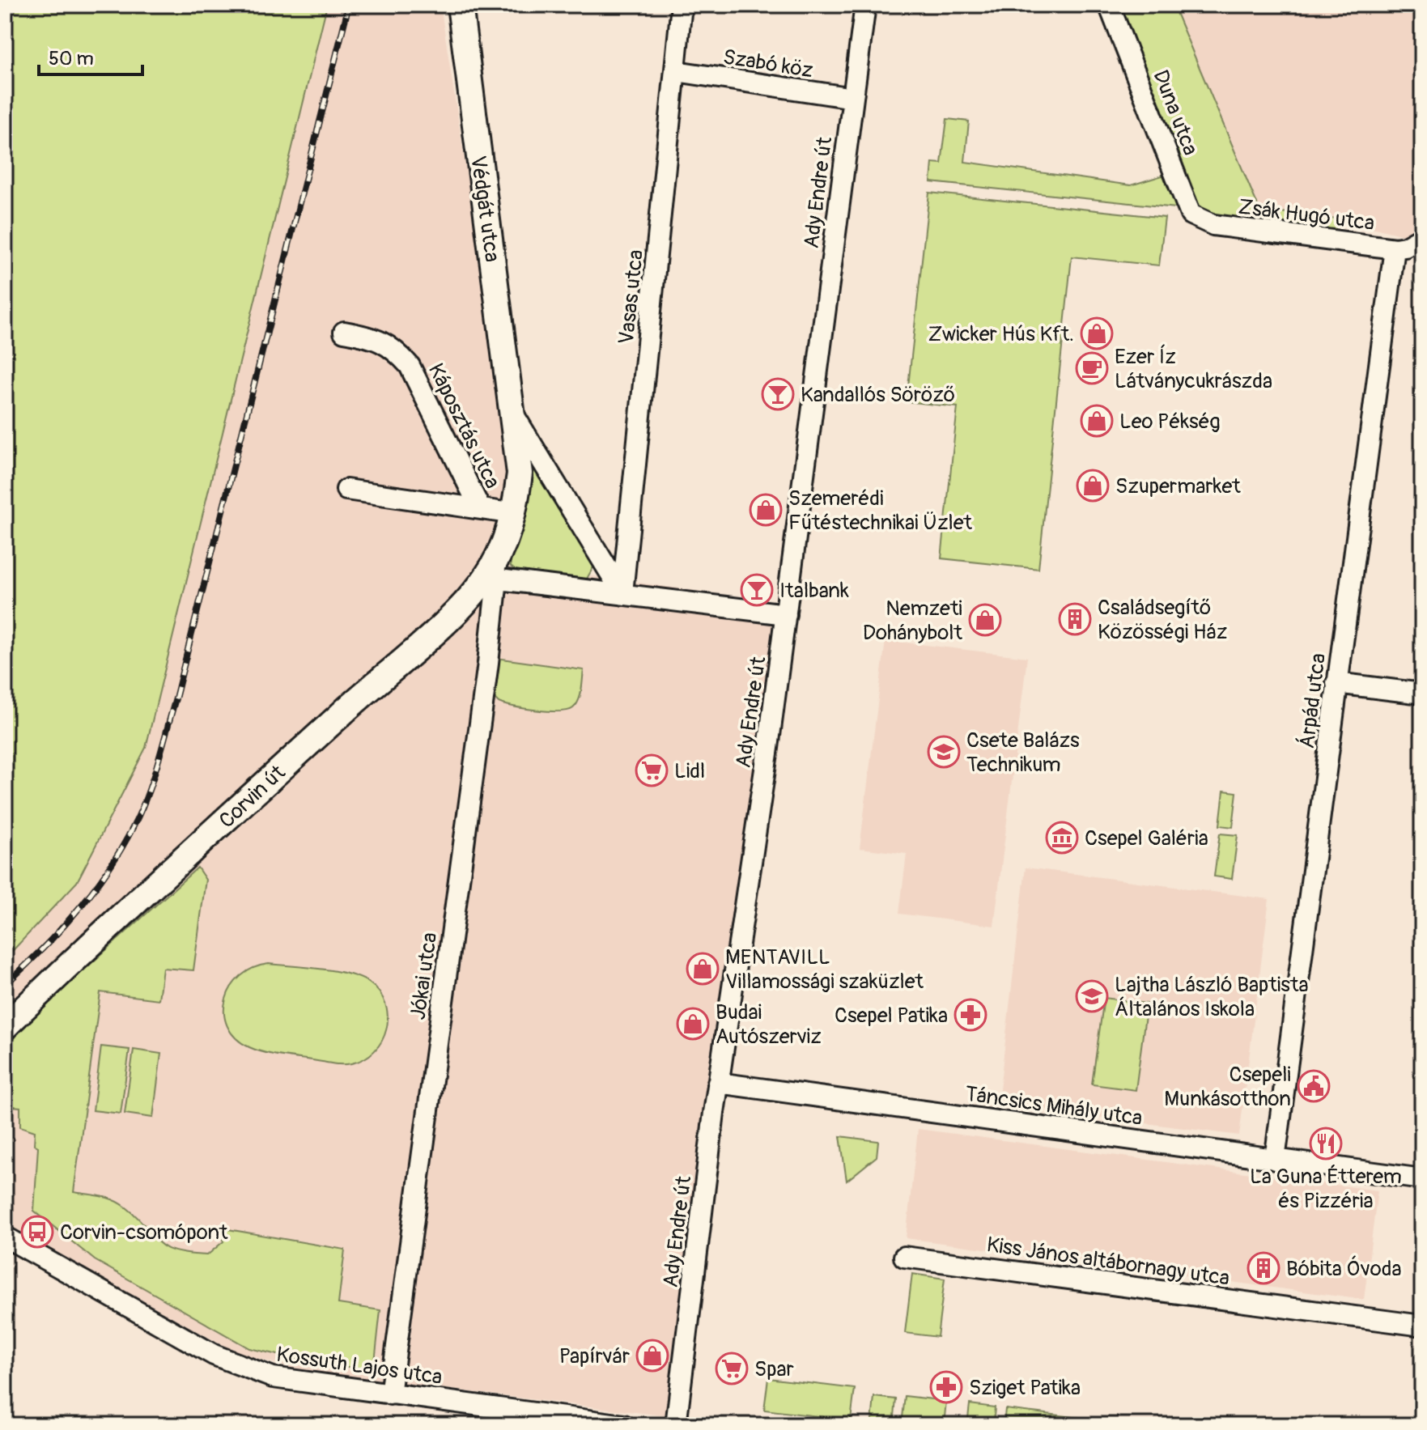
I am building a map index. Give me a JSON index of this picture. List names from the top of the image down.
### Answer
{
  "streets": {
    "main road": ["Védgát utca", "Corvin út"],
    "street": [
      "Szabó köz",
      "Duna utca",
      "Ady Endre út",
      "Zsák Hugó utca",
      "Vasas utca",
      "Káposztás utca",
      "Árpád utca",
      "Jókai utca",
      "Táncsics Mihály utca",
      "Kiss János altábornagy utca",
      "Kossuth Lajos utca"
    ]
  },
  "crossings": [
    ["Szabó köz", "Ady Endre út"],
    ["Szabó köz", "Vasas utca"],
    ["Duna utca", "Zsák Hugó utca"],
    ["Ady Endre út", "Táncsics Mihály utca"],
    ["Védgát utca", "Vasas utca"],
    ["Védgát utca", "Káposztás utca"],
    ["Védgát utca", "Corvin út"],
    ["Védgát utca", "Jókai utca"],
    ["Zsák Hugó utca", "Árpád utca"],
    ["Árpád utca", "Táncsics Mihály utca"],
    ["Corvin út", "Jókai utca"],
    ["Jókai utca", "Kossuth Lajos utca"]
  ],
  "places": {
    "shop": [
      "Zwicker Hús Kft.",
      "Leo Pékség",
      "Szupermarket",
      "Szemerédi Fűtéstechnikai Üzlet",
      "Nemzeti Dohánybolt",
      "MENTAVILL Villamossági szaküzlet",
      "Budai Autószerviz",
      "Papírvár"
    ],
    "cafe": ["Ezer Íz Látványcukrászda"],
    "bar": ["Kandallós Söröző", "Italbank"],
    "building": ["Családsegítő Közösségi Ház", "Bóbita Óvoda"],
    "school or university": ["Csete Balázs Technikum", "Lajtha László Baptista Általános Iskola"],
    "supermarket": ["Lidl", "Spar"],
    "museum": ["Csepel Galéria"],
    "pharmacy": ["Csepel Patika", "Sziget Patika"],
    "public building": ["Csepeli Munkásotthon"],
    "restaurant": ["La Guna Étterem és Pizzéria"],
    "bus stop": ["Corvin-csomópont"]
  },
  "scale_bar": "50 m"
}
